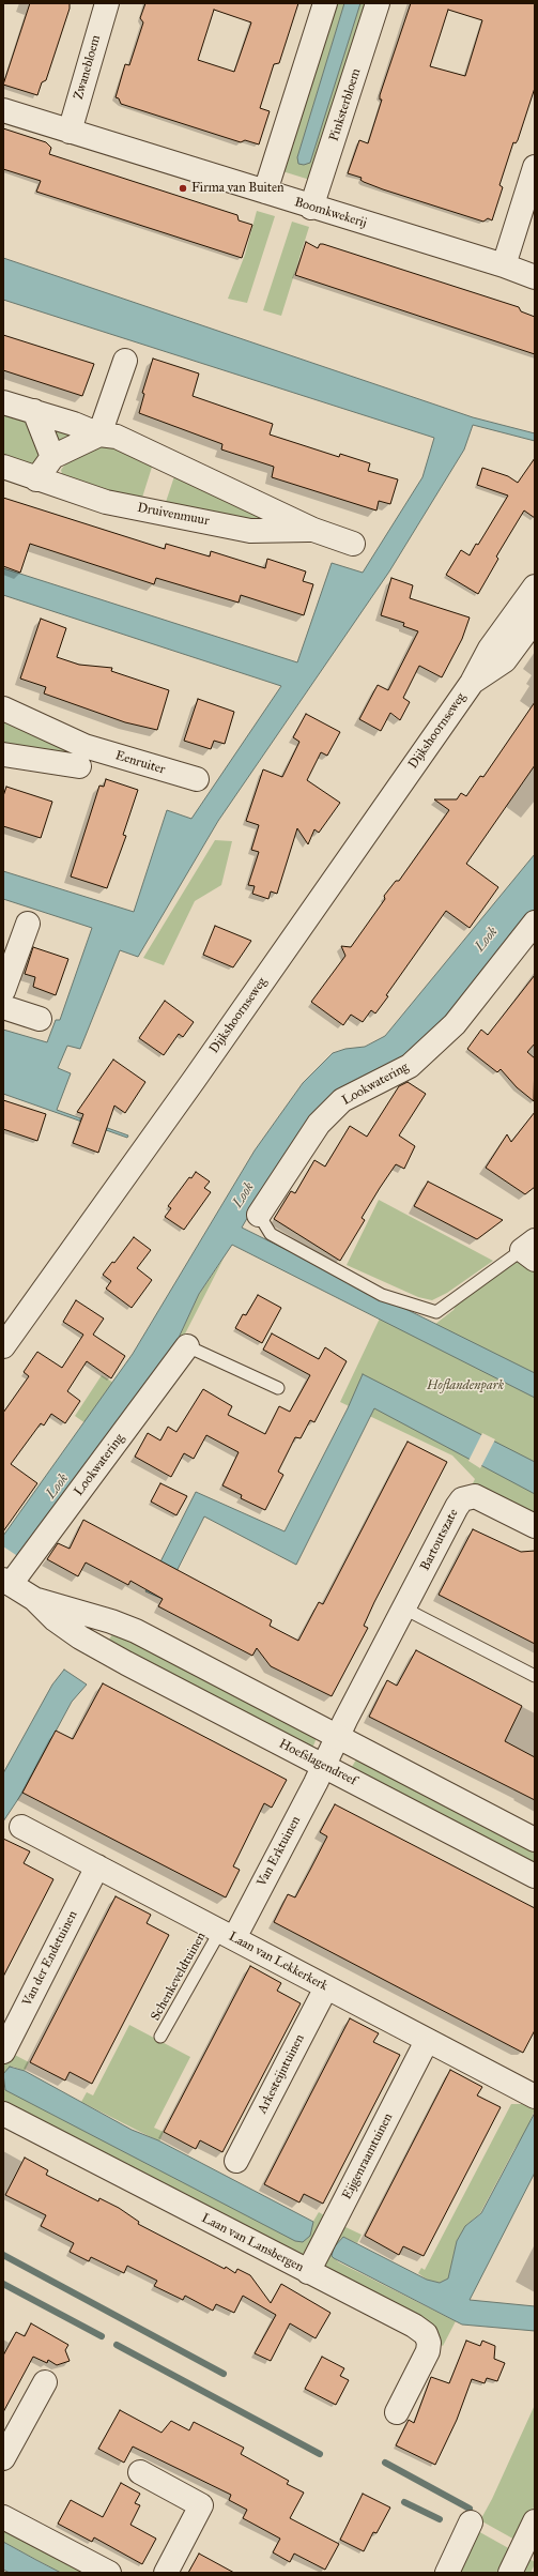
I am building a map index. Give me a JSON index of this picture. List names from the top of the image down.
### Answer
{
  "streets": {
    "street": [
      "Zwanebloem",
      "Pinksterbloem",
      "Boomkwekerij",
      "Druivenmuur",
      "Dijkshoornseweg",
      "Eenruiter",
      "Lookwatering",
      "Bartoutszate",
      "Hoefslagendreef",
      "Van Erktuinen",
      "Van der Endetuinen",
      "Laan van Lekkerkerk",
      "Arkesteijntuinen",
      "Eijgenraamtuinen",
      "Laan van Lansbergen"
    ],
    "lane": ["Schenkeveldtuinen"]
  },
  "crossings": [
    ["Zwanebloem", "Boomkwekerij"],
    ["Pinksterbloem", "Boomkwekerij"],
    ["Lookwatering", "Hoefslagendreef"],
    ["Bartoutszate", "Hoefslagendreef"],
    ["Bartoutszate", "Van Erktuinen"],
    ["Hoefslagendreef", "Van Erktuinen"],
    ["Van Erktuinen", "Laan van Lekkerkerk"],
    ["Van Erktuinen", "Schenkeveldtuinen"],
    ["Van der Endetuinen", "Laan van Lekkerkerk"],
    ["Laan van Lekkerkerk", "Schenkeveldtuinen"],
    ["Laan van Lekkerkerk", "Arkesteijntuinen"],
    ["Laan van Lekkerkerk", "Eijgenraamtuinen"],
    ["Eijgenraamtuinen", "Laan van Lansbergen"]
  ],
  "water": ["Look"],
  "parks": ["Hoflandenpark"],
  "places": ["Firma van Buiten"]
}
